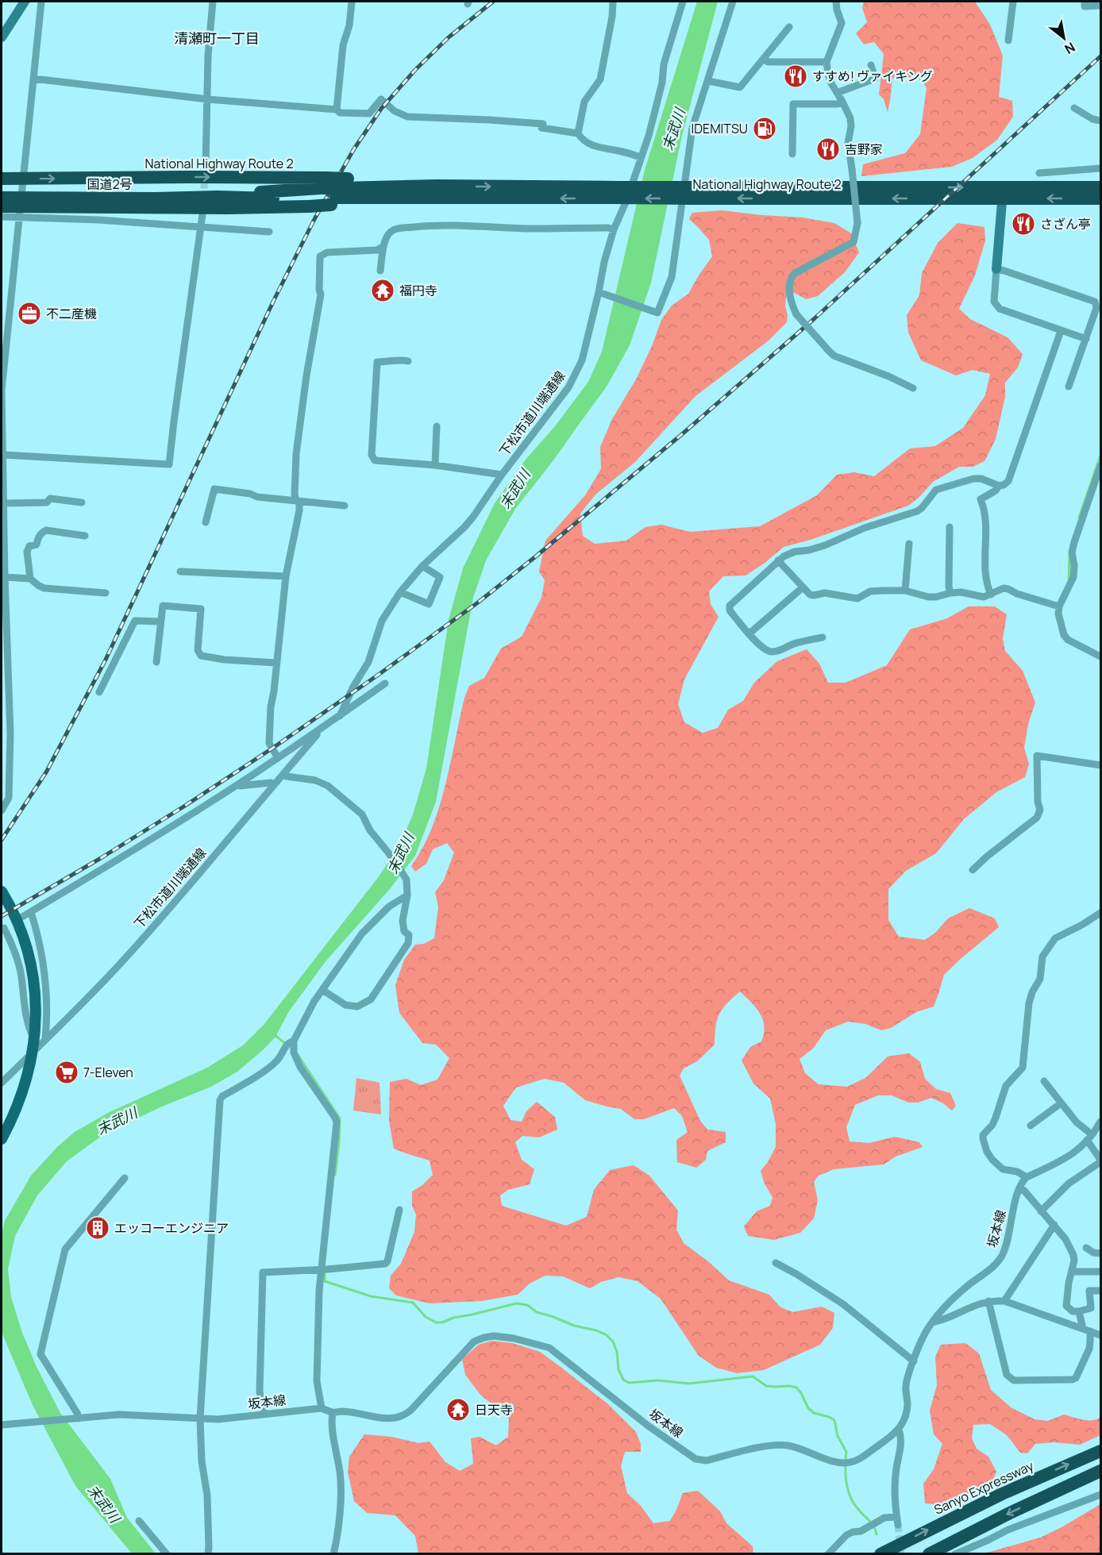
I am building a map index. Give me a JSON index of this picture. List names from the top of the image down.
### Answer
{
  "streets": {
    "highway": ["National Highway Route 2", "国道2号", "Sanyo Expressway"],
    "street": ["下松市道川端通線", "坂本線"]
  },
  "crossings": [
    ["National Highway Route 2", "国道2号"]
  ],
  "districts": ["清瀬町一丁目"],
  "water": ["末武川"],
  "places": {
    "restaurant": ["すすめ! ヴァイキング", "吉野家", "さざん亭"],
    "fuel station": ["IDEMITSU"],
    "temple": ["福円寺", "日天寺"],
    "office": ["不二産機"],
    "supermarket": ["7-Eleven"],
    "building": ["エッコーエンジニア"]
  },
  "north": "bottom right"
}
